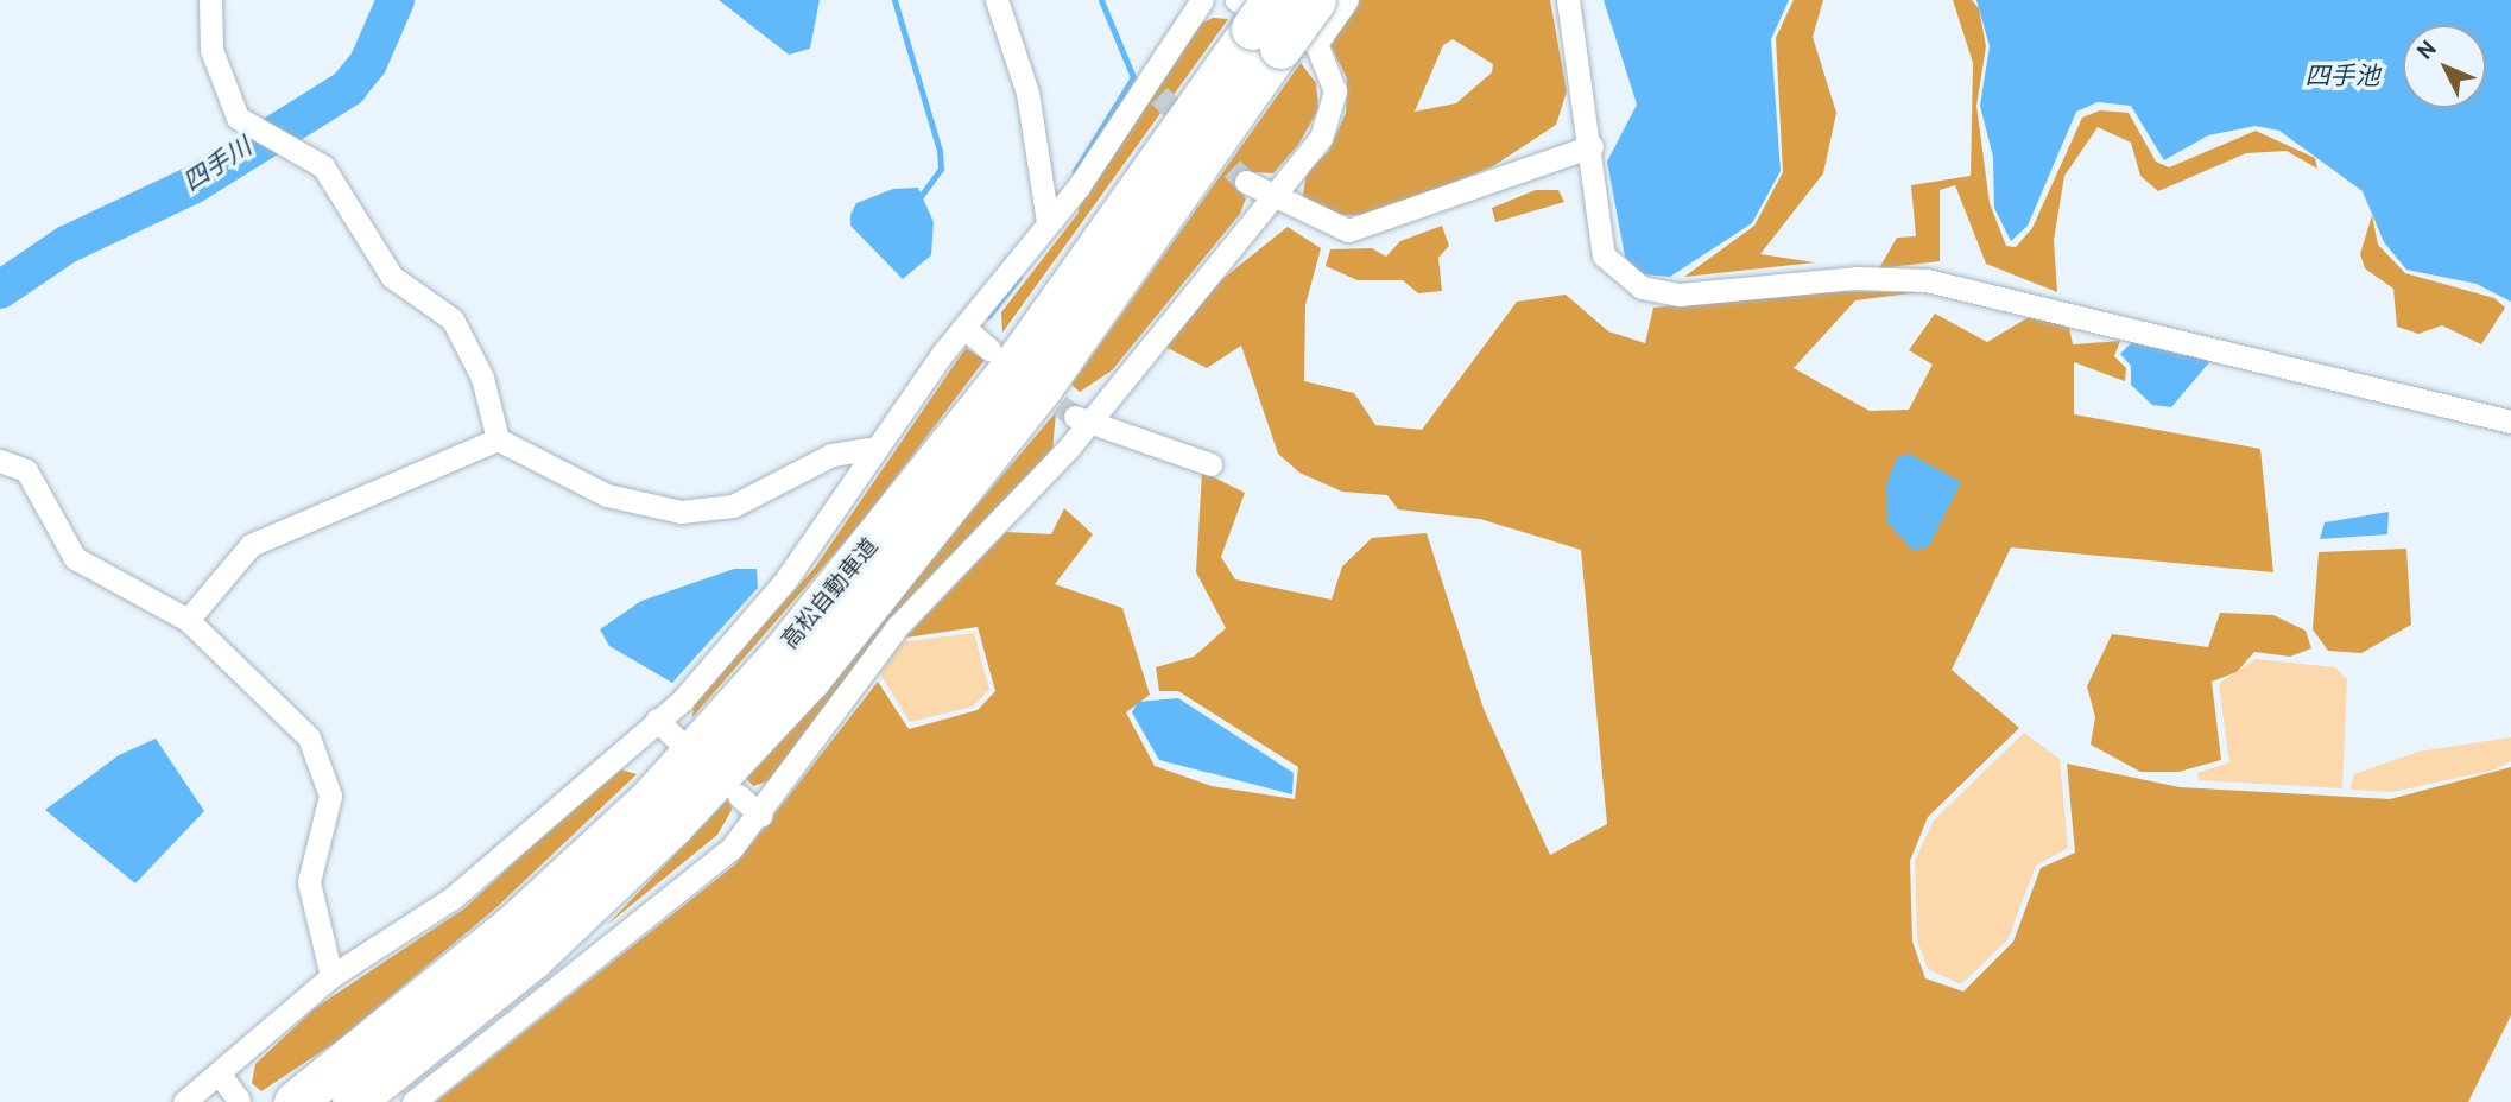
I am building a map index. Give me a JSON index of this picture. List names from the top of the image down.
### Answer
{
  "streets": {
    "highway": ["高松自動車道"]
  },
  "water": ["四手池", "四手川"],
  "north": "top left"
}
